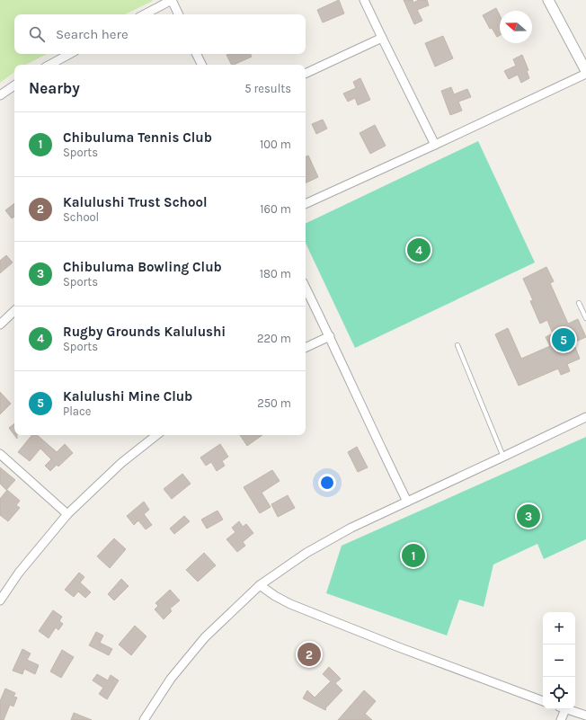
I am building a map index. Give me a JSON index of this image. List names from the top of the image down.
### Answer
{
  "north": "left",
  "page": {
    "search": "Search here",
    "heading": ["Nearby", "5 results"],
    "list": [
      {
        "mark": "1",
        "name": "Chibuluma Tennis Club",
        "note": "Sports",
        "value": "100 m"
      },
      {
        "mark": "2",
        "name": "Kalulushi Trust School",
        "note": "School",
        "value": "160 m"
      },
      {
        "mark": "3",
        "name": "Chibuluma Bowling Club",
        "note": "Sports",
        "value": "180 m"
      },
      {
        "mark": "4",
        "name": "Rugby Grounds Kalulushi",
        "note": "Sports",
        "value": "220 m"
      },
      {
        "mark": "5",
        "name": "Kalulushi Mine Club",
        "note": "Place",
        "value": "250 m"
      }
    ],
    "pins": [
      "4",
      "5",
      "3",
      "1",
      "2"
    ],
    "map_buttons": ["+", "−"]
  }
}
